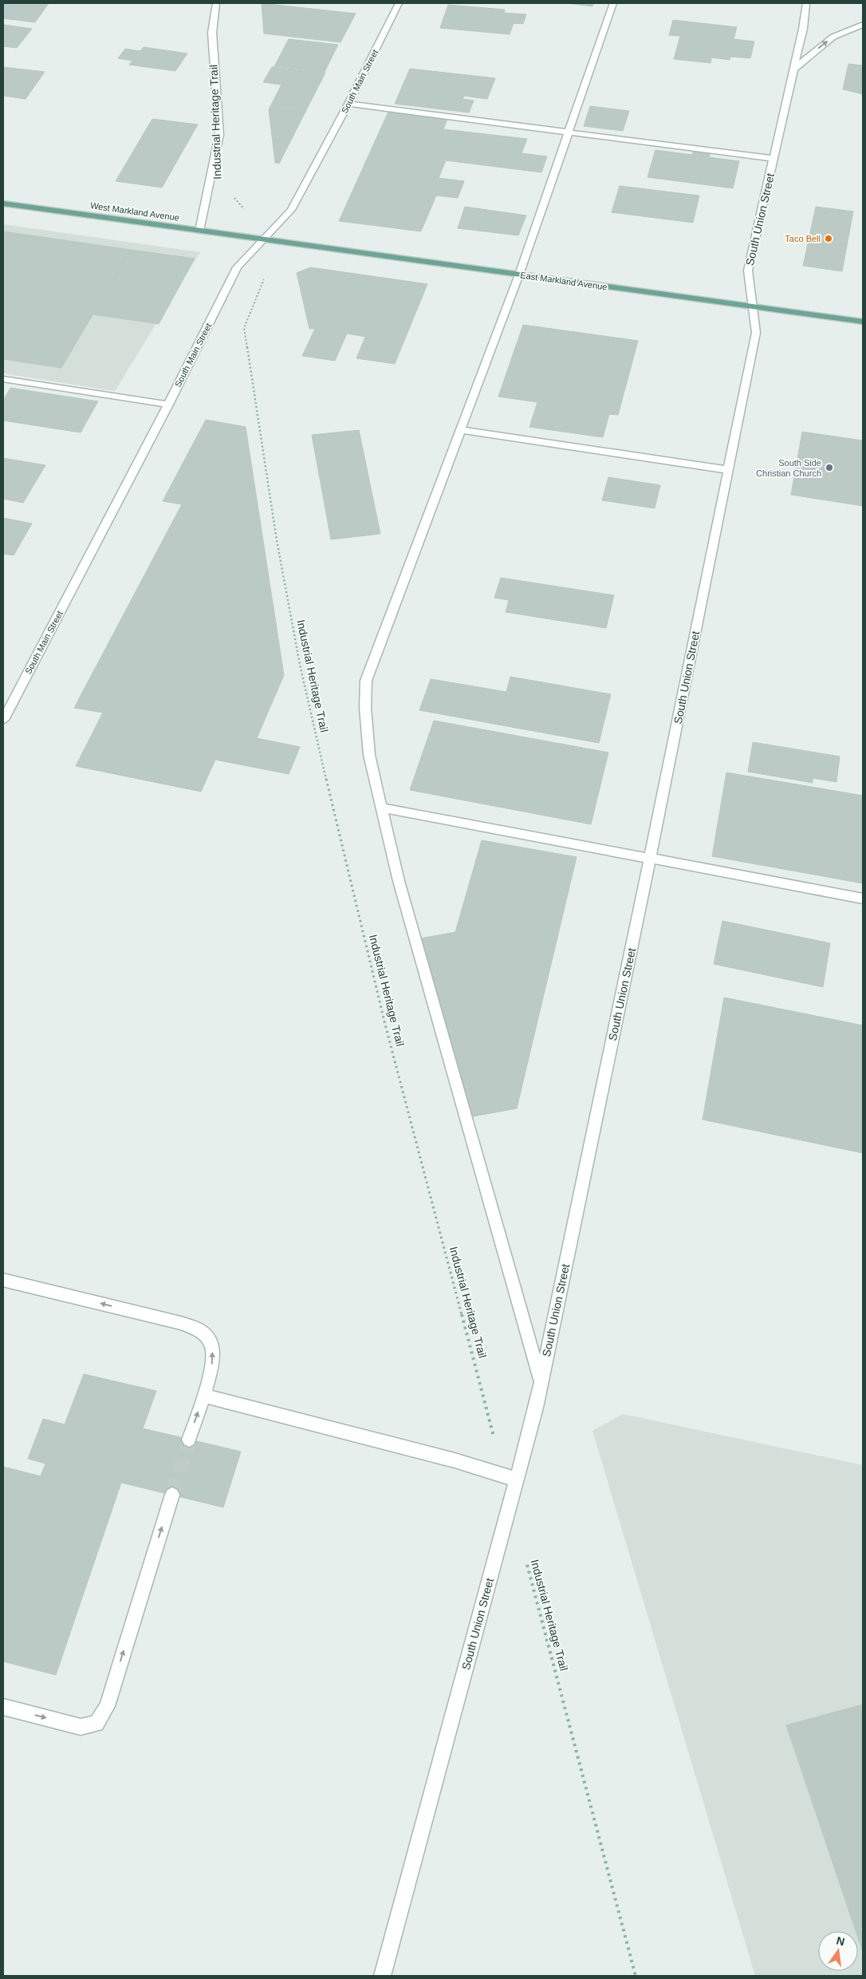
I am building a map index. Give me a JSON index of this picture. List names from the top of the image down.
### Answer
{
  "streets": {
    "main road": ["West Markland Avenue", "East Markland Avenue"],
    "street": ["South Main Street", "South Union Street"],
    "path": ["Industrial Heritage Trail"]
  },
  "crossings": [
    ["South Main Street", "Industrial Heritage Trail"],
    ["South Main Street", "West Markland Avenue"],
    ["South Main Street", "East Markland Avenue"],
    ["Industrial Heritage Trail", "South Union Street"],
    ["West Markland Avenue", "East Markland Avenue"],
    ["South Union Street", "East Markland Avenue"]
  ],
  "places": ["Taco Bell", "South Side Christian Church"],
  "north": "top"
}
